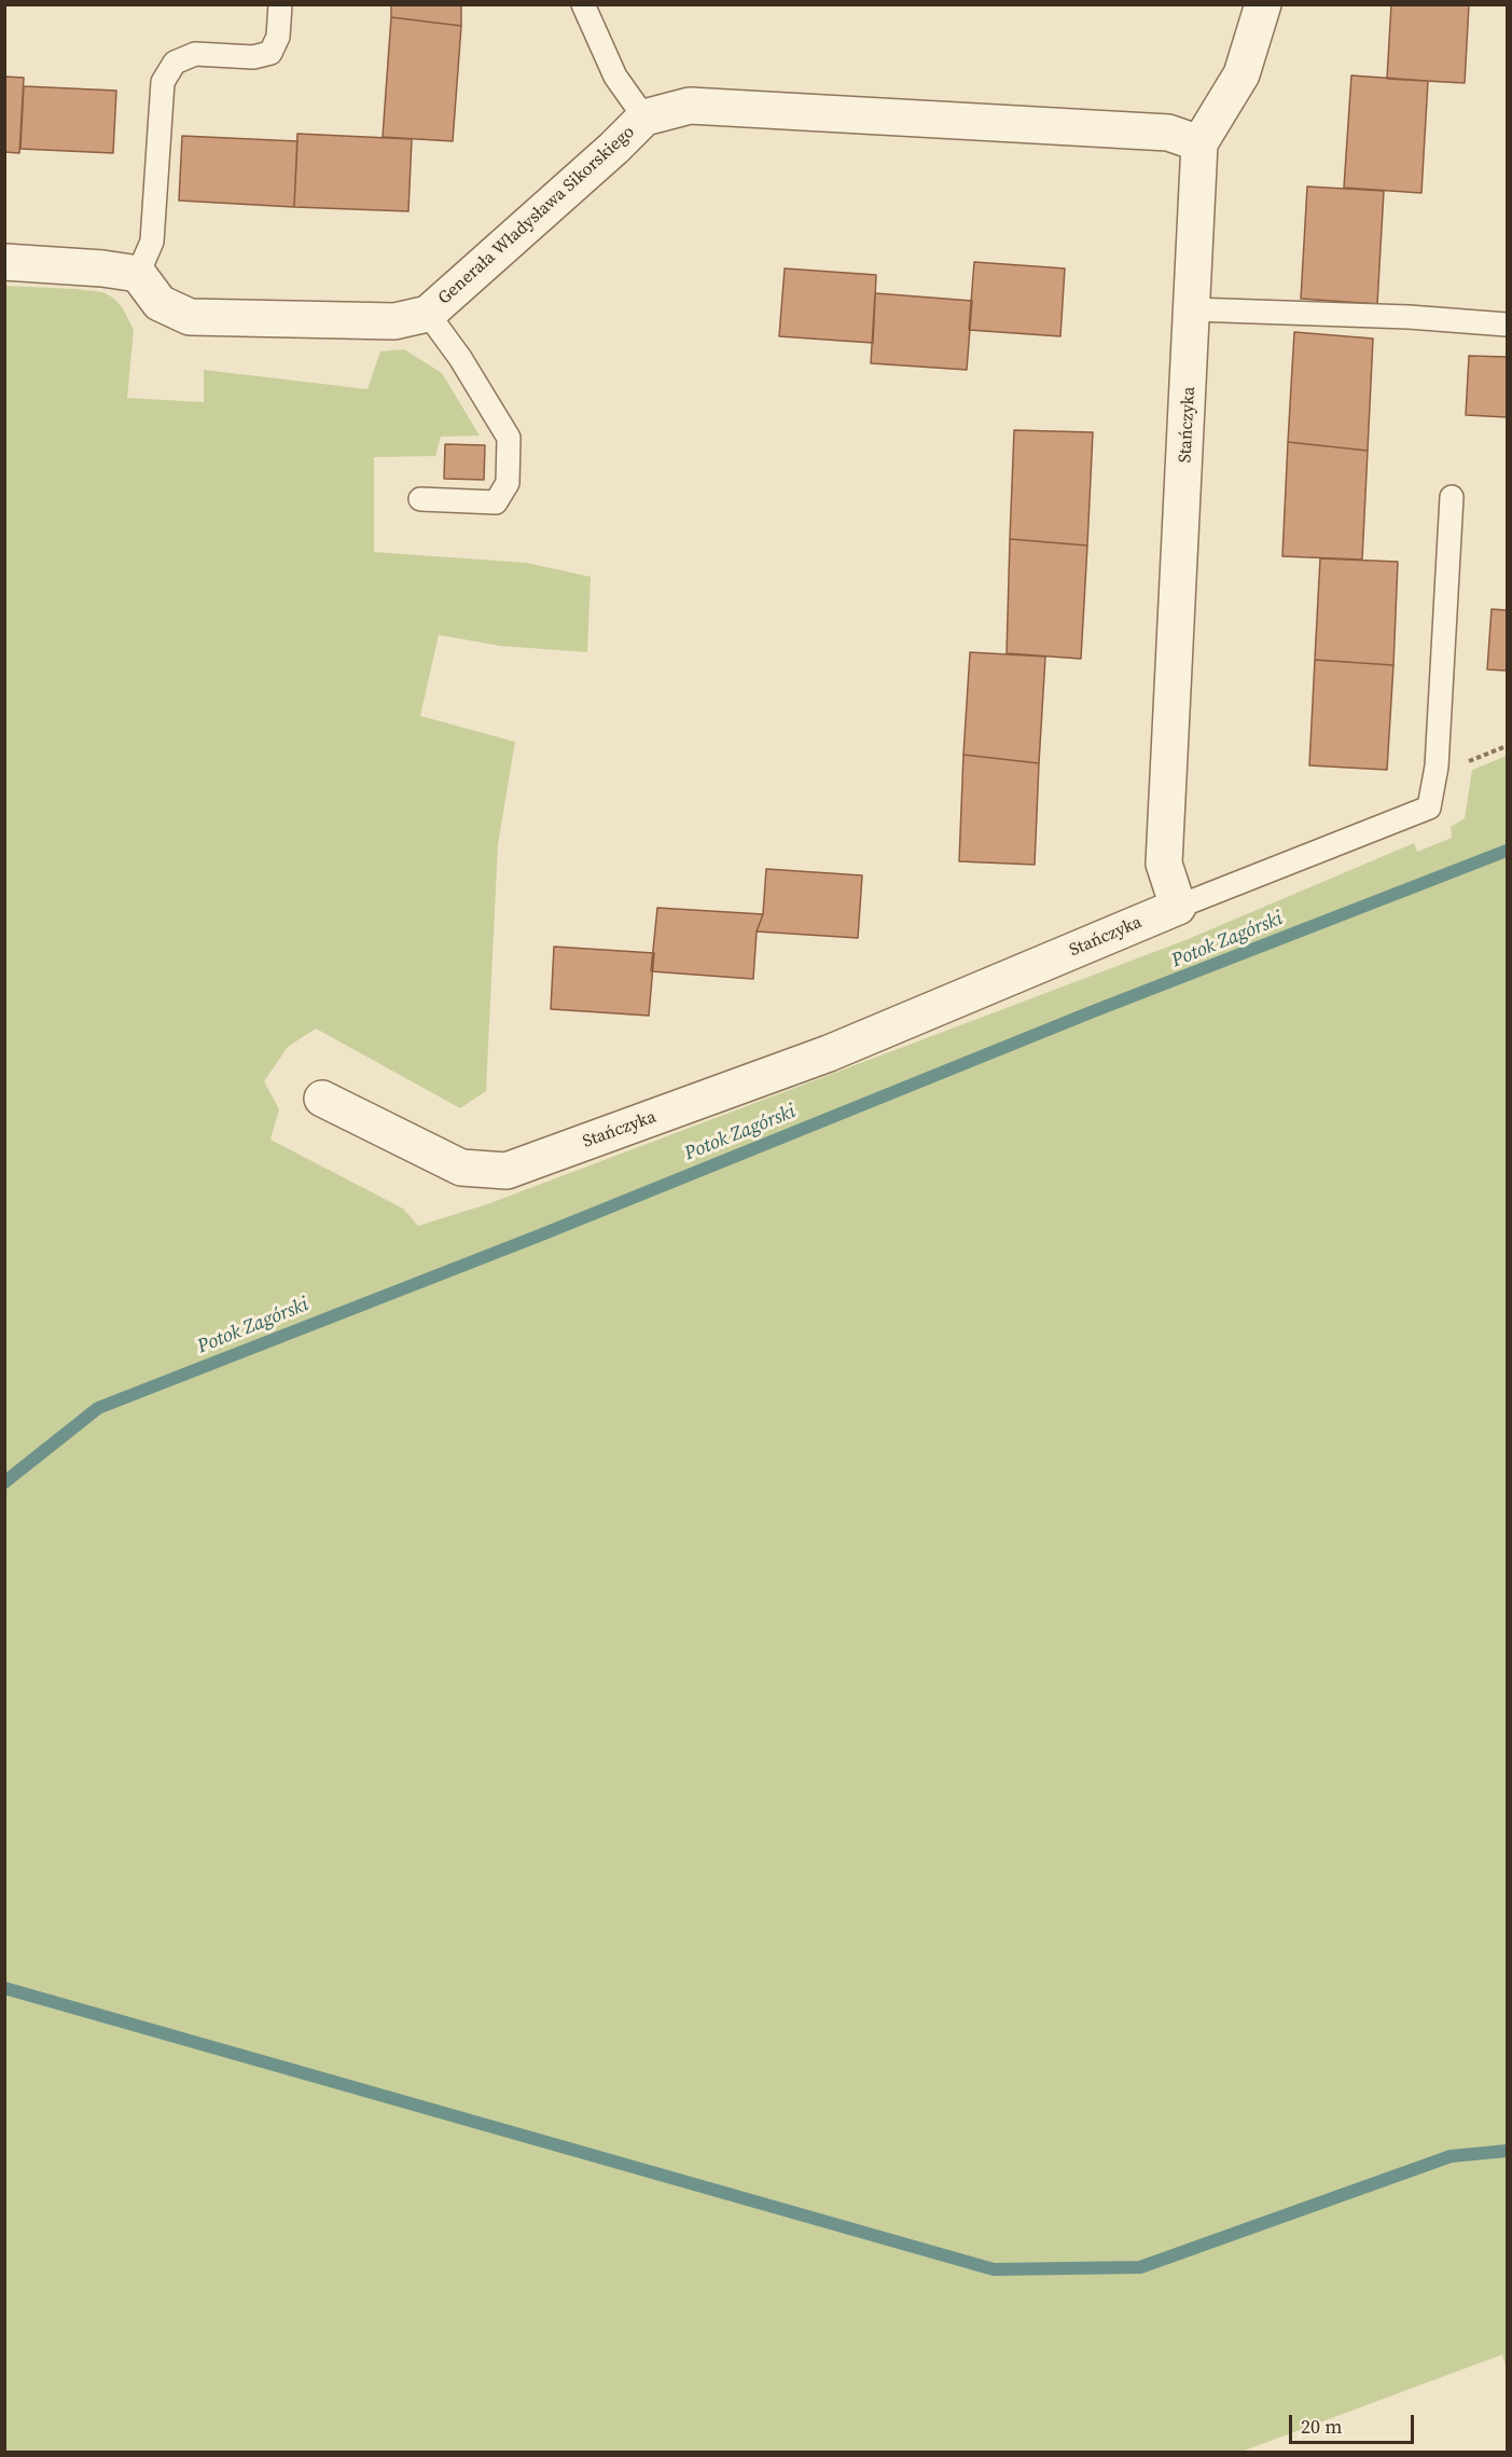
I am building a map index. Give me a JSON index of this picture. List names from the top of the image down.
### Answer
{
  "streets": {
    "street": ["Generała Władysława Sikorskiego", "Stańczyka"]
  },
  "crossings": [
    ["Generała Władysława Sikorskiego", "Stańczyka"]
  ],
  "water": ["Potok Zagórski"],
  "scale_bar": "20 m"
}
